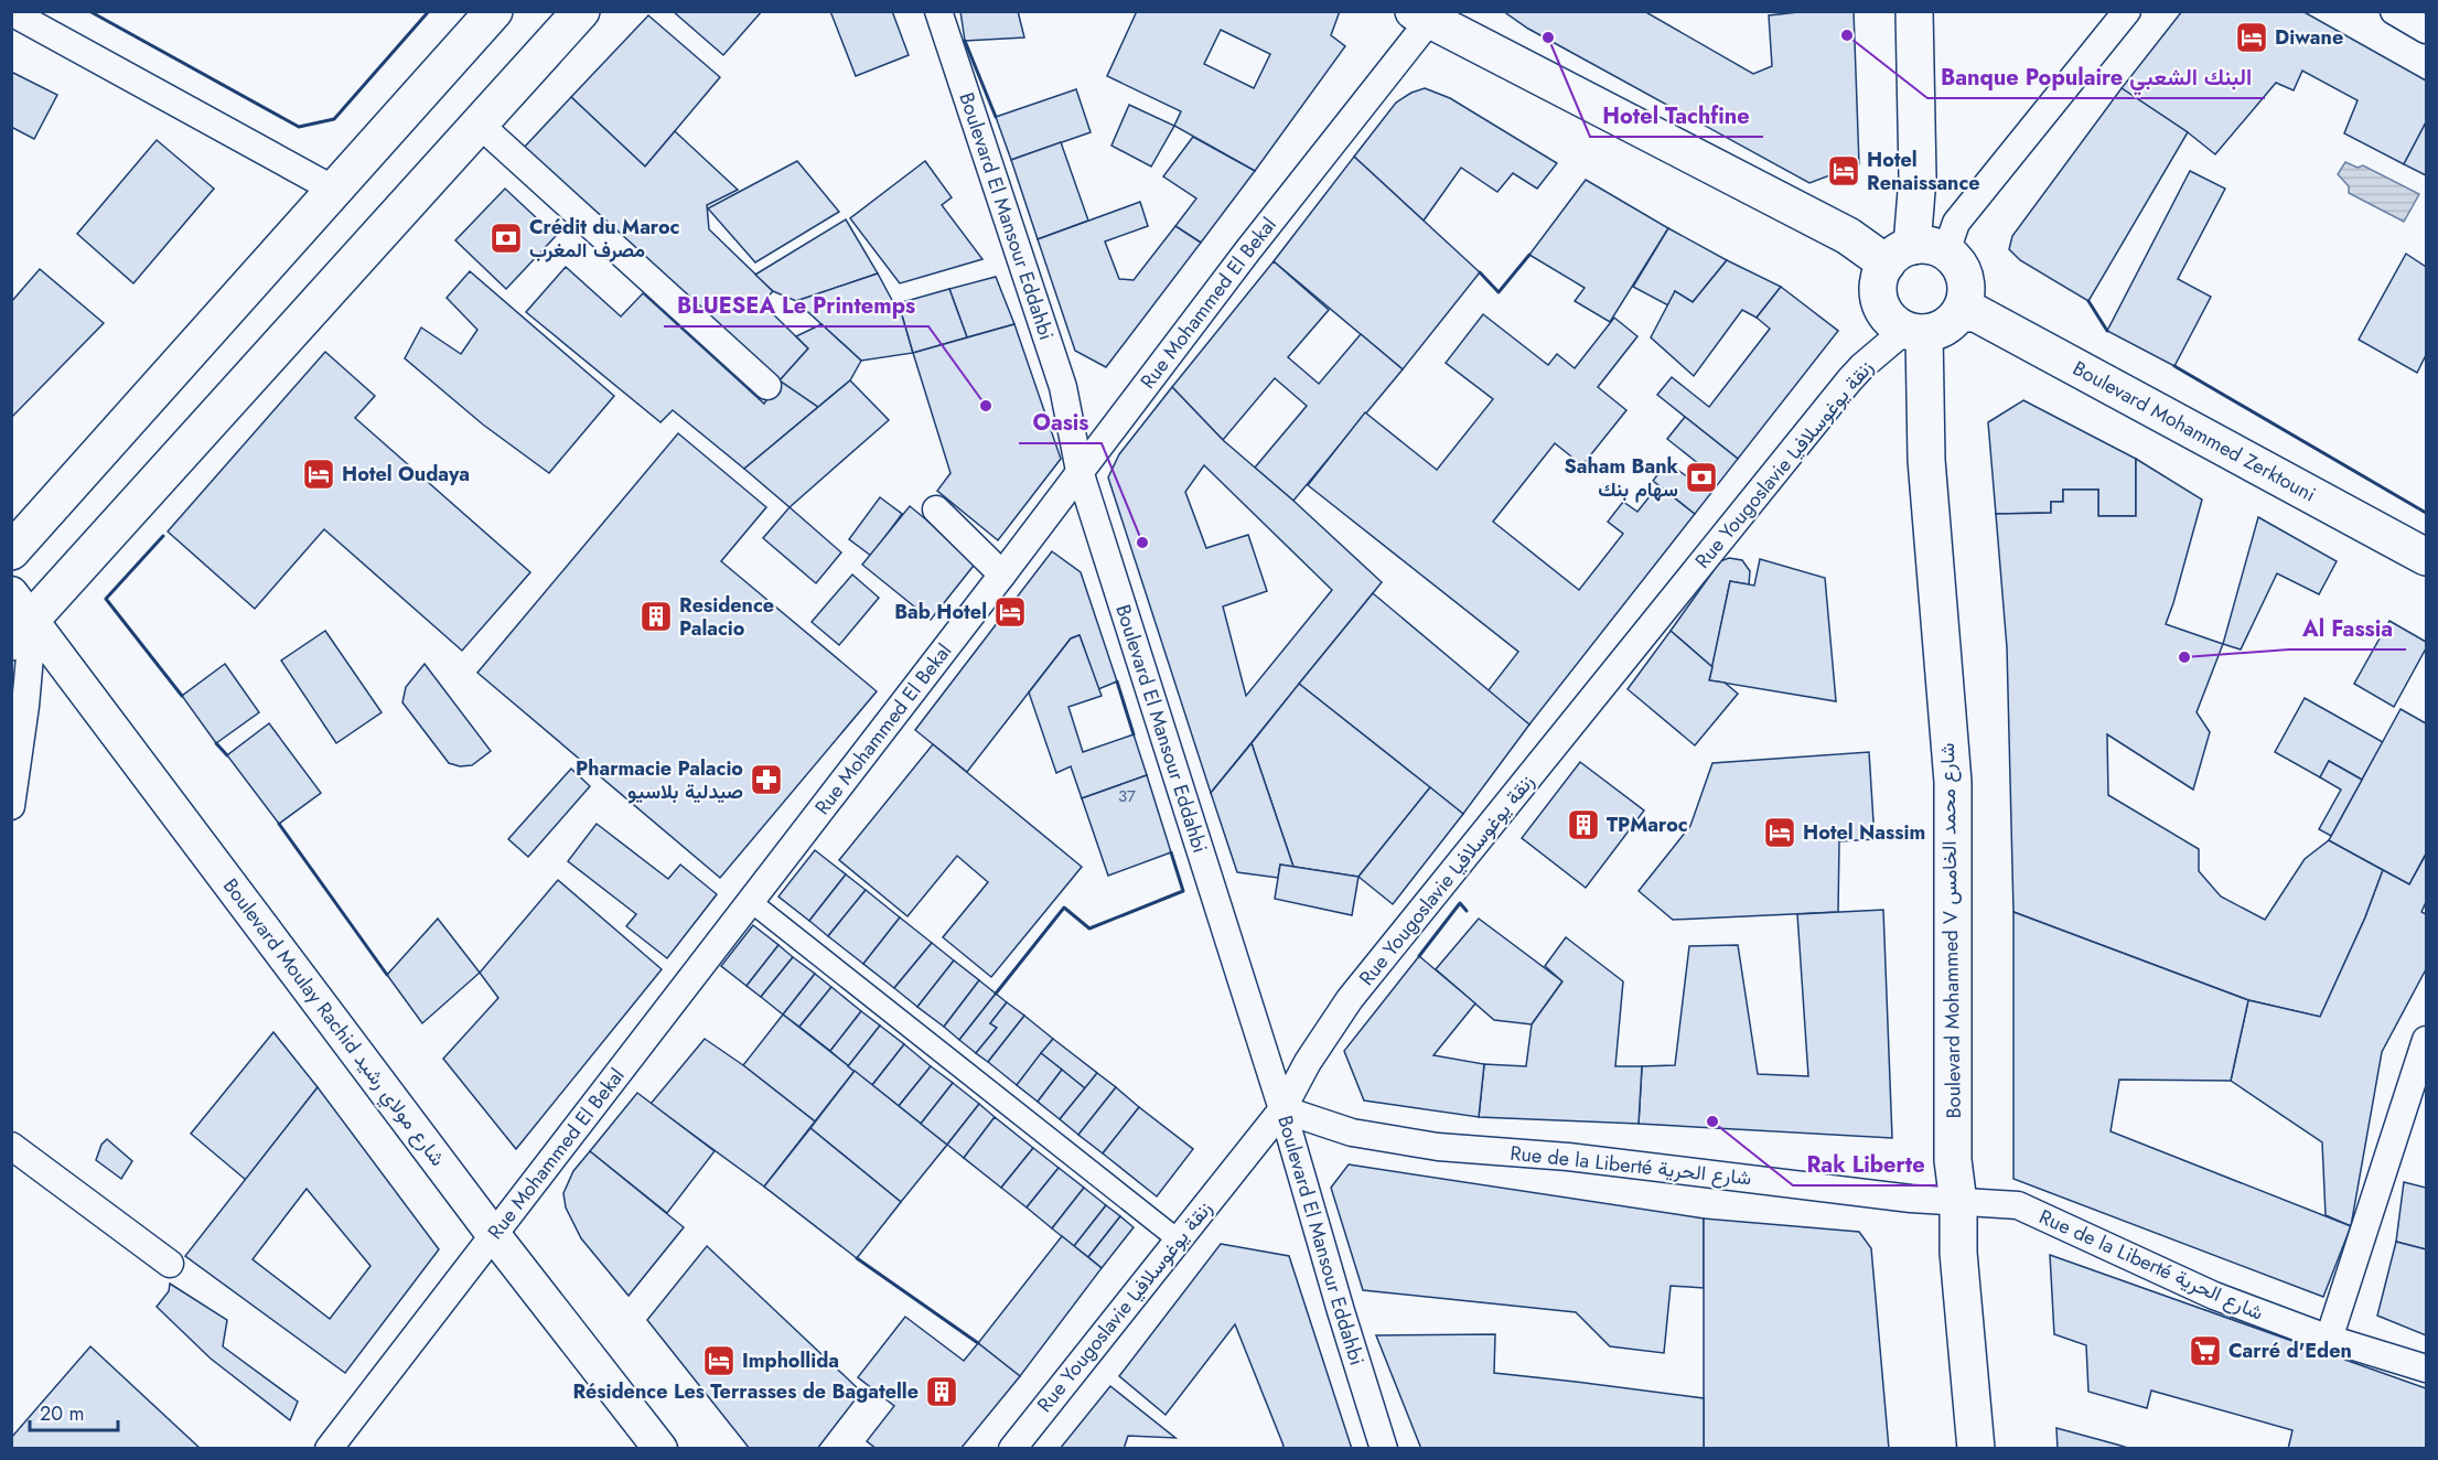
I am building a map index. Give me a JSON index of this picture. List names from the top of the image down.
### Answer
{
  "streets": {
    "main road": ["Boulevard Mohammed Zerktouni", "Boulevard Mohammed V شارع محمد الخامس"],
    "street": [
      "Boulevard El Mansour Eddahbi",
      "Rue Mohammed El Bekal",
      "Rue Yougoslavie زنقة يوغوسلافيا",
      "Boulevard Moulay Rachid شارع مولاي رشيد",
      "Rue de la Liberté شارع الحرية"
    ]
  },
  "crossings": [
    ["Boulevard El Mansour Eddahbi", "Rue Mohammed El Bekal"],
    ["Boulevard El Mansour Eddahbi", "Rue Yougoslavie زنقة يوغوسلافيا"],
    ["Boulevard El Mansour Eddahbi", "Rue de la Liberté شارع الحرية"],
    ["Rue Mohammed El Bekal", "Boulevard Moulay Rachid شارع مولاي رشيد"],
    ["Boulevard Mohammed Zerktouni", "Rue Yougoslavie زنقة يوغوسلافيا"],
    ["Boulevard Mohammed Zerktouni", "Boulevard Mohammed V شارع محمد الخامس"],
    ["Rue Yougoslavie زنقة يوغوسلافيا", "Boulevard Mohammed V شارع محمد الخامس"],
    ["Rue Yougoslavie زنقة يوغوسلافيا", "Rue de la Liberté شارع الحرية"],
    ["Boulevard Mohammed V شارع محمد الخامس", "Rue de la Liberté شارع الحرية"]
  ],
  "places": {
    "other": [
      "Banque Populaire البنك الشعبي",
      "Hotel Tachfine",
      "BLUESEA Le Printemps",
      "Oasis",
      "Al Fassia",
      "Rak Liberte"
    ],
    "hotel": [
      "Diwane",
      "Hotel Renaissance",
      "Hotel Oudaya",
      "Bab Hotel",
      "Hotel Nassim",
      "Imphollida"
    ],
    "bank": ["Crédit du Maroc مصرف المغرب", "Saham Bank سهام بنك"],
    "building": ["Residence Palacio", "TPMaroc", "Résidence Les Terrasses de Bagatelle"],
    "pharmacy": ["Pharmacie Palacio صيدلية بلاسيو"],
    "supermarket": ["Carré d'Eden"]
  },
  "house_numbers": ["37"],
  "scale_bar": "20 m"
}
